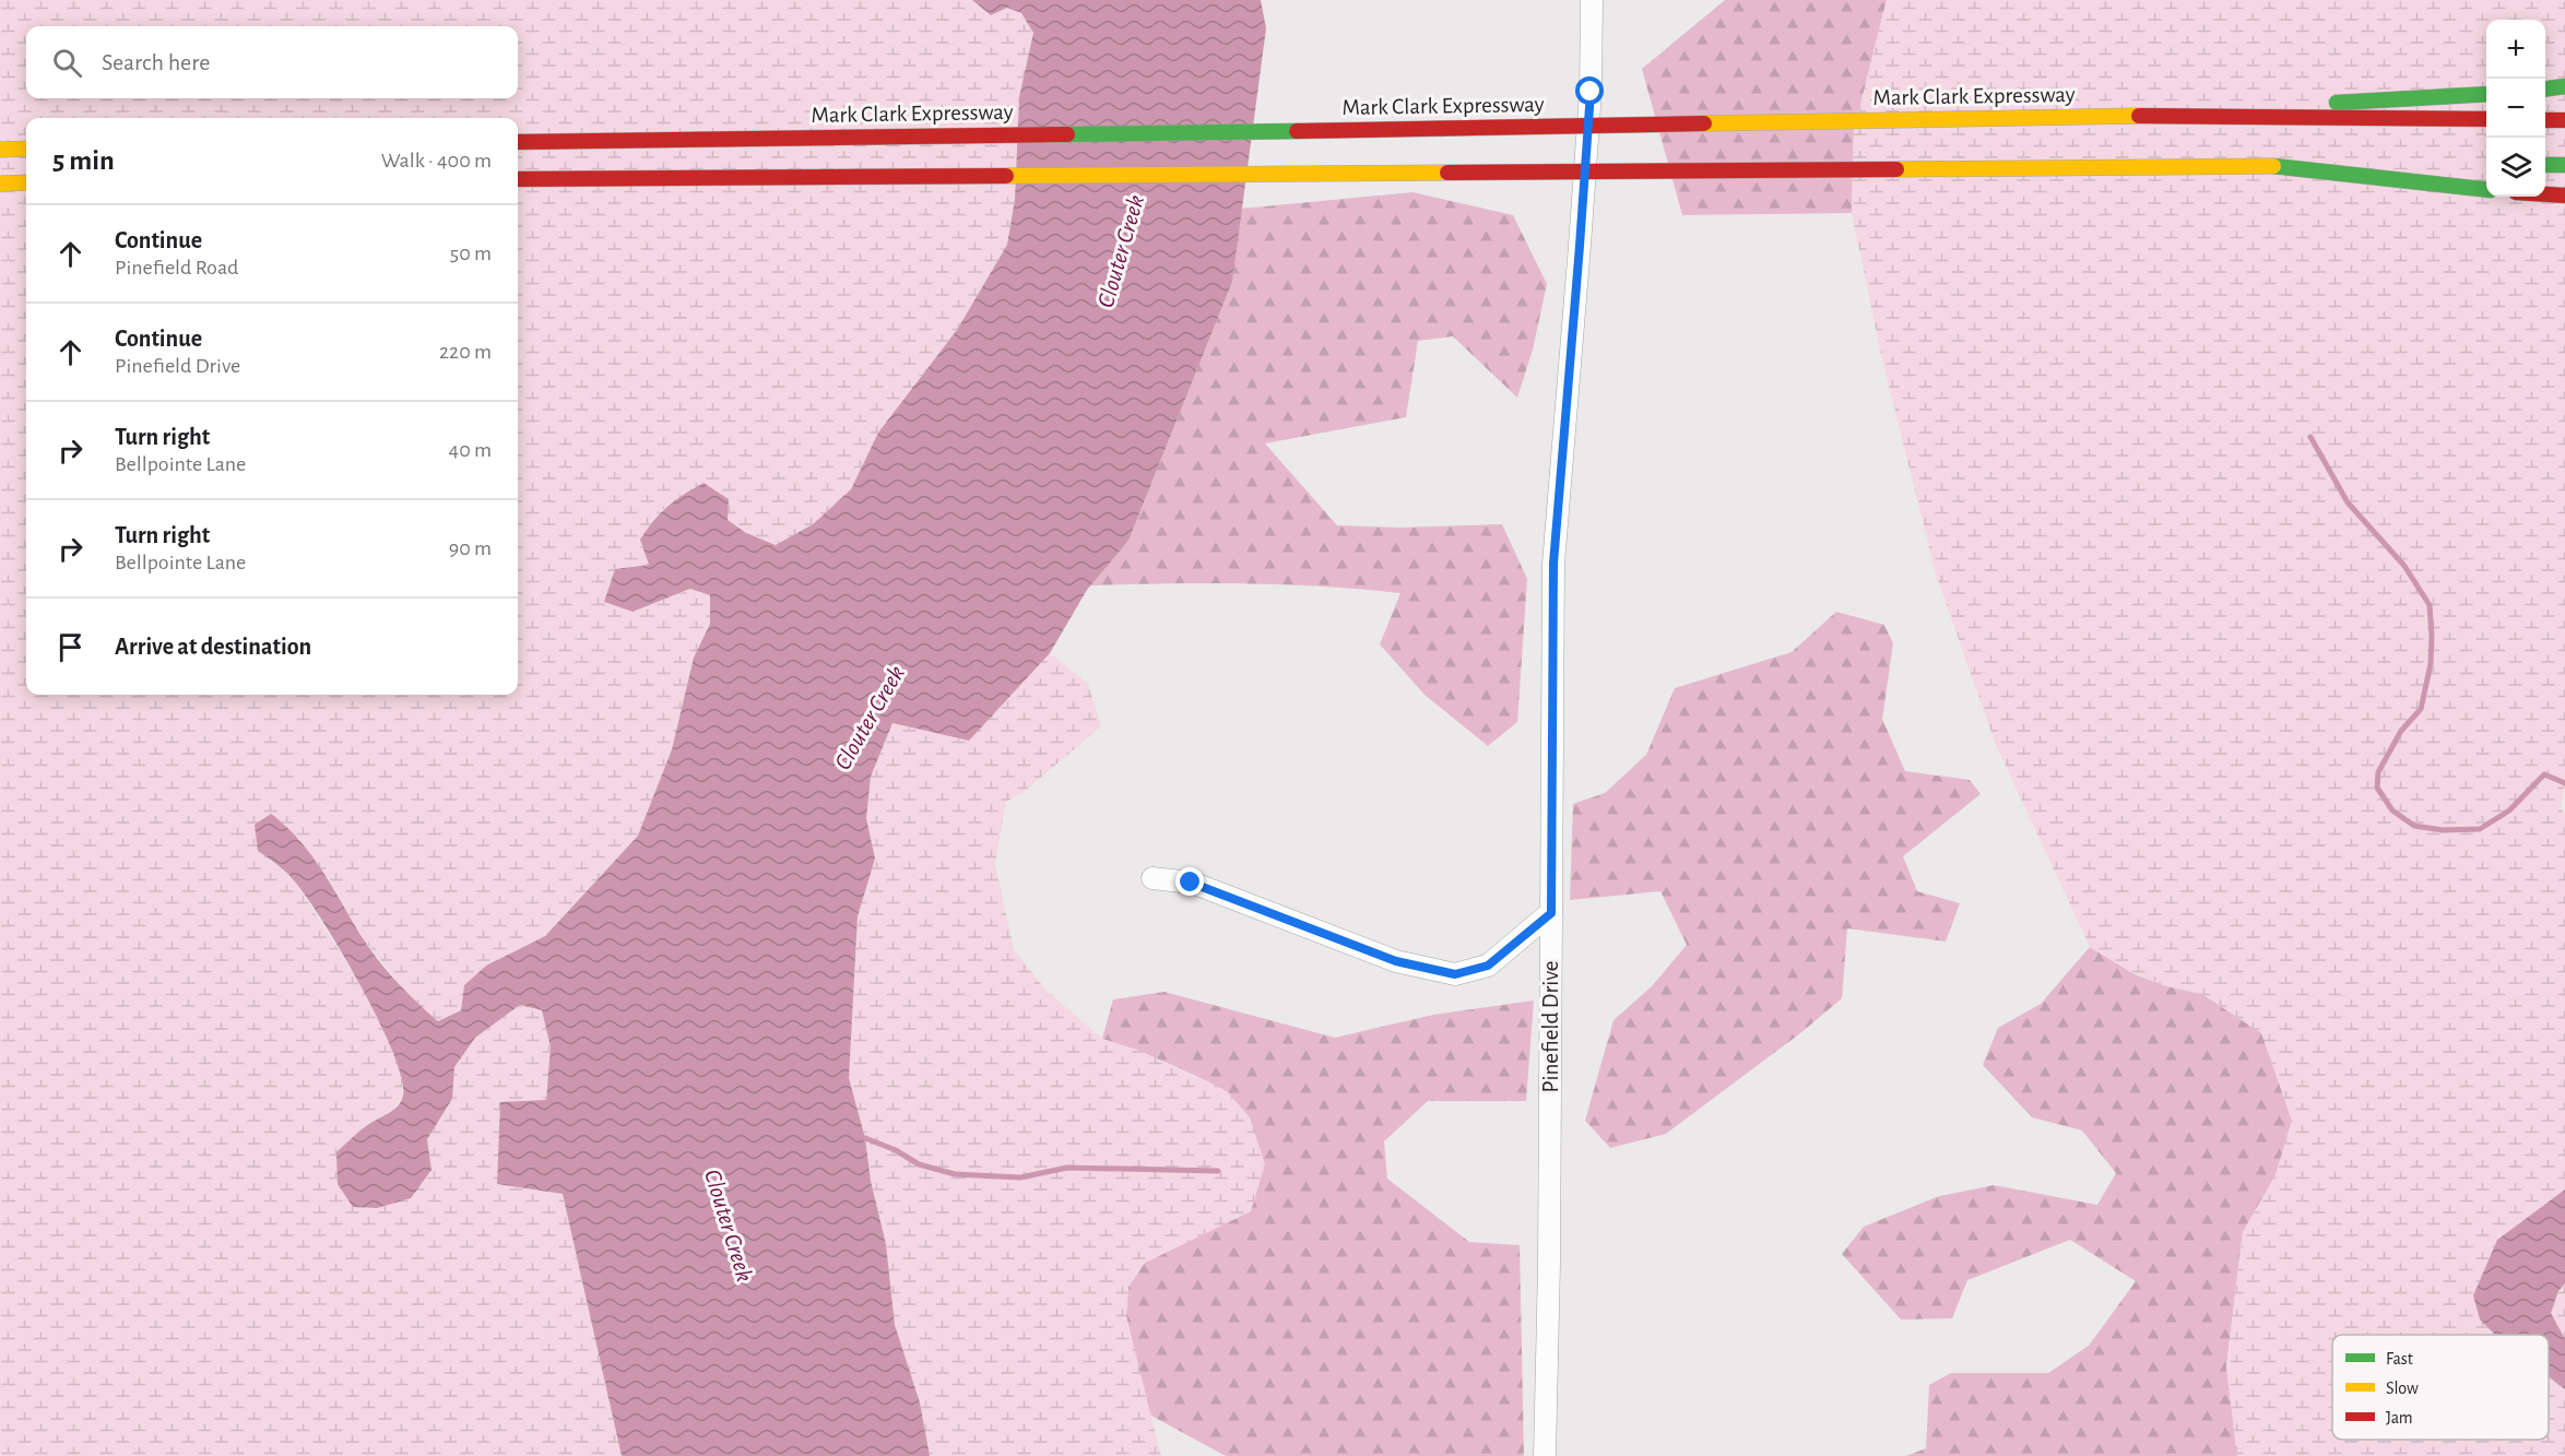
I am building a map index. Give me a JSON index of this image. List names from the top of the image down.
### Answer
{
  "streets": {
    "highway": ["Mark Clark Expressway"],
    "street": ["Pinefield Drive"]
  },
  "water": ["Clouter Creek"],
  "legend": ["Fast", "Slow", "Jam"],
  "page": {
    "map_buttons": ["+", "−"],
    "search": "Search here",
    "heading": ["5 min", "Walk · 400 m"],
    "list": [
      ["Continue", "Pinefield Road", "50 m"],
      ["Continue", "Pinefield Drive", "220 m"],
      ["Turn right", "Bellpointe Lane", "40 m"],
      ["Turn right", "Bellpointe Lane", "90 m"],
      "Arrive at destination"
    ]
  }
}
